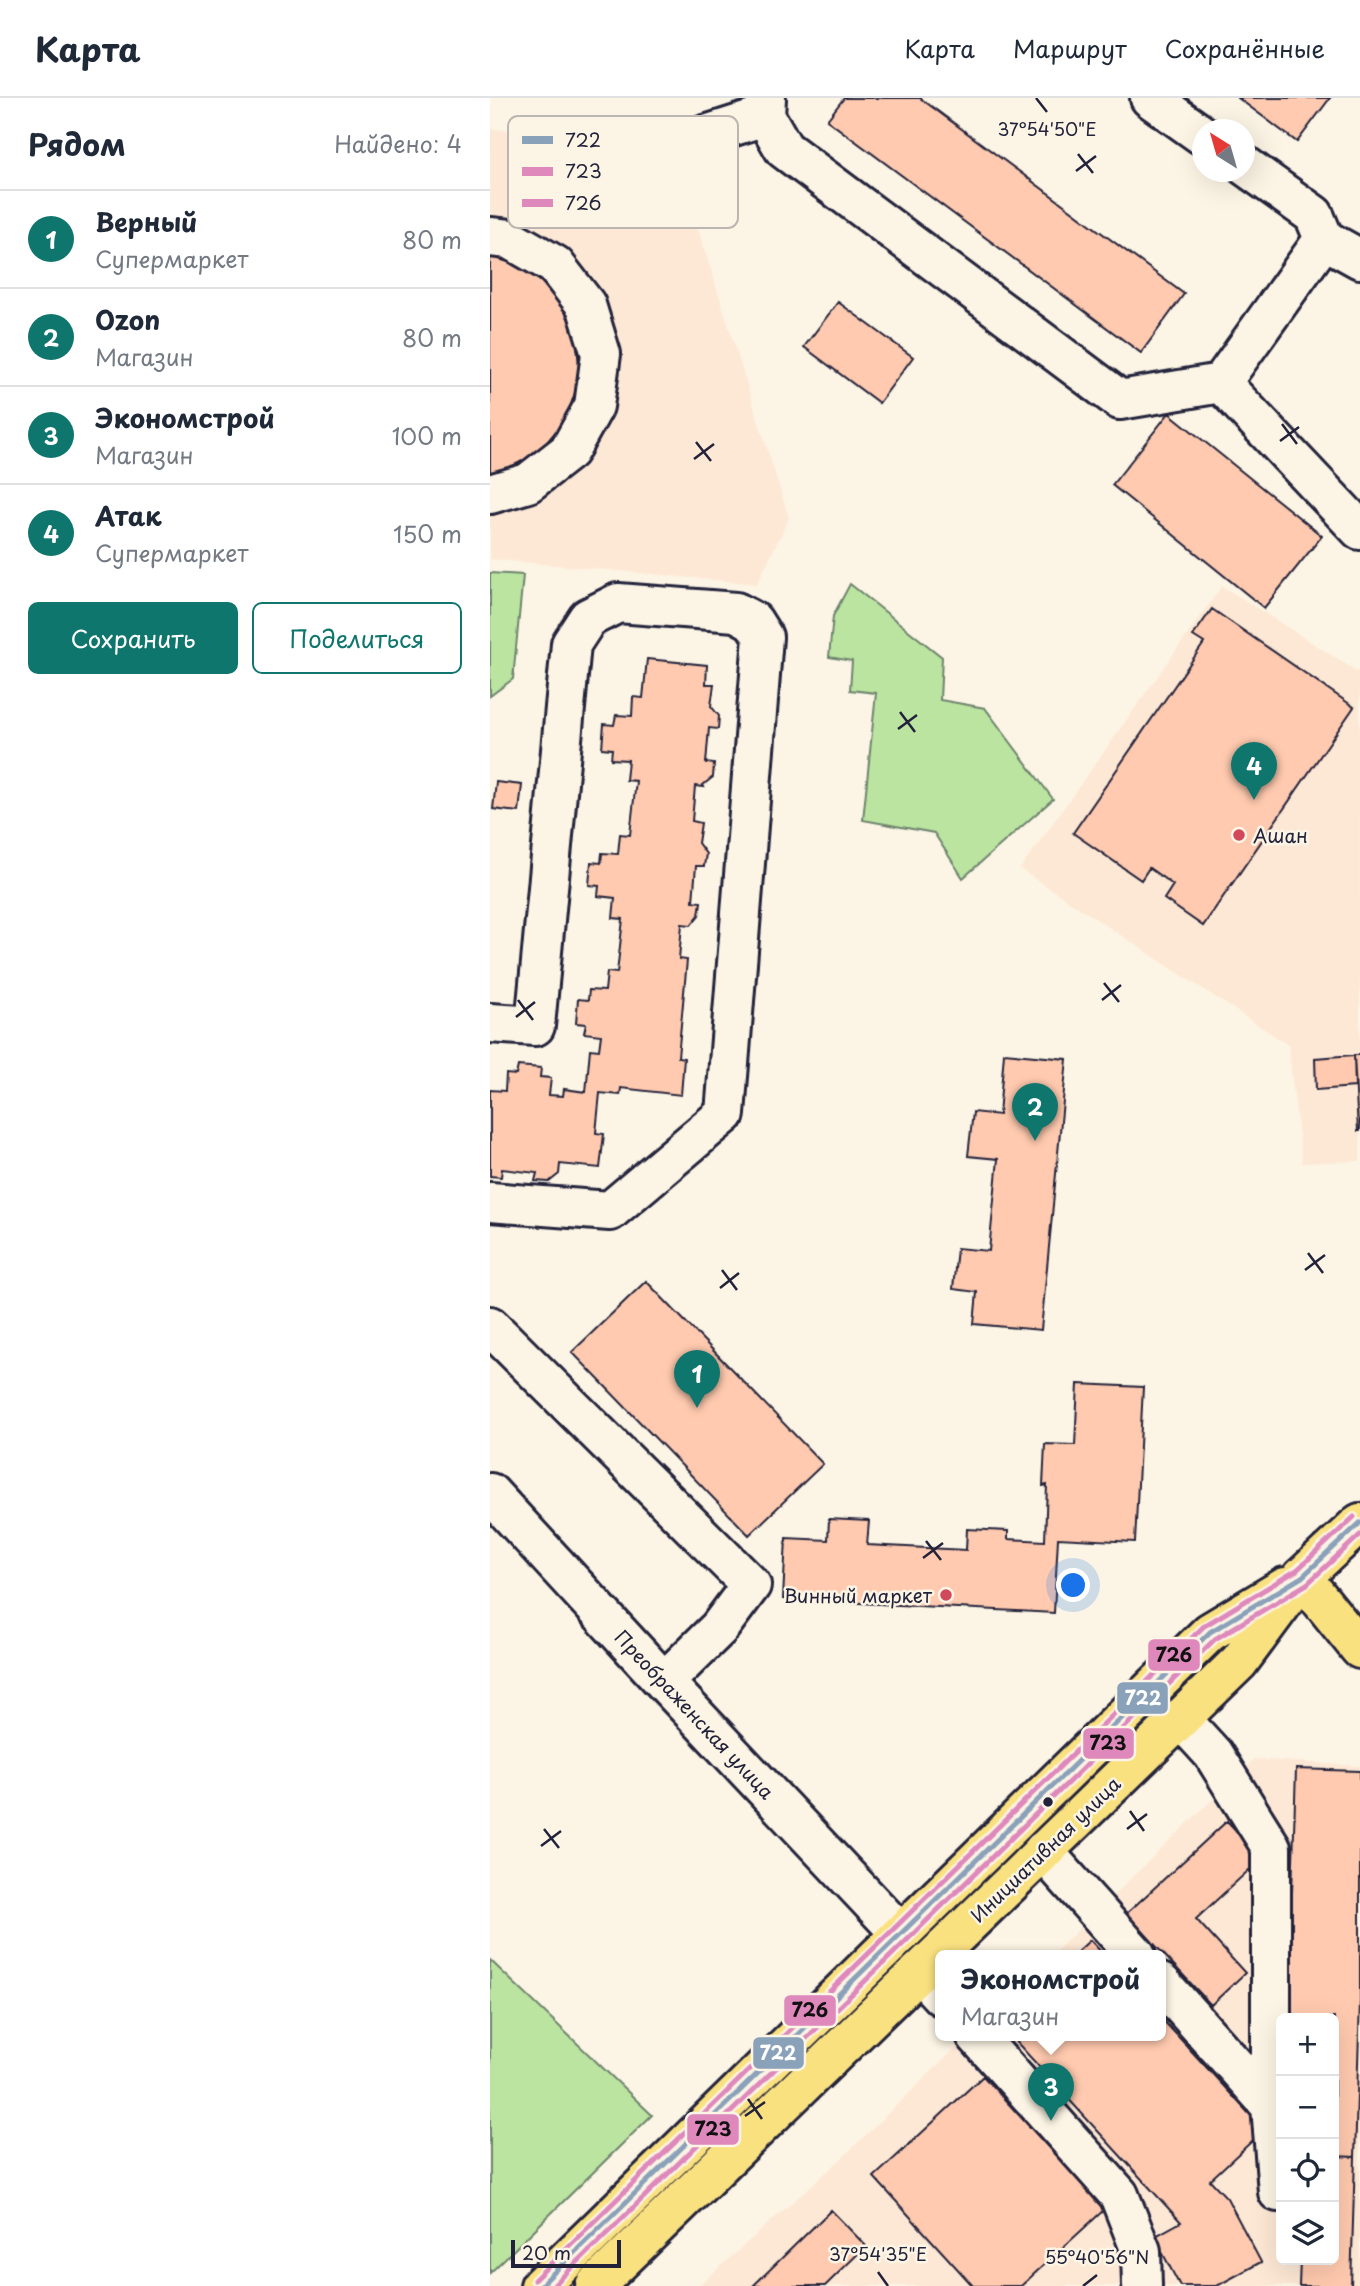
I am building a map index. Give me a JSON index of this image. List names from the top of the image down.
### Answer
{
  "streets": {
    "main road": ["Инициативная улица"],
    "street": ["Преображенская улица"]
  },
  "crossings": [
    ["Преображенская улица", "Инициативная улица"]
  ],
  "places": ["Ашан", "Винный маркет"],
  "lines": ["transit line 726", "transit line 722", "transit line 723"],
  "legend": ["722", "723", "726"],
  "scale_bar": "20 m",
  "north": "top left",
  "page": {
    "header": "Карта",
    "nav": ["Карта", "Маршрут", "Сохранённые"],
    "heading": ["Рядом", "Найдено: 4"],
    "list": [
      {
        "mark": "1",
        "name": "Верный",
        "note": "Супермаркет",
        "value": "80 m"
      },
      {
        "mark": "2",
        "name": "Ozon",
        "note": "Магазин",
        "value": "80 m"
      },
      {
        "mark": "3",
        "name": "Экономстрой",
        "note": "Магазин",
        "value": "100 m"
      },
      {
        "mark": "4",
        "name": "Атак",
        "note": "Супермаркет",
        "value": "150 m"
      }
    ],
    "buttons": ["Сохранить", "Поделиться"],
    "pins": [
      "4",
      "2",
      "1",
      "3"
    ],
    "popup": ["Экономстрой", "Магазин"],
    "map_buttons": ["+", "−"],
    "scale": "20 m"
  },
  "coordinates": ["37°54'50\"E", "37°54'35\"E", "55°40'56\"N"]
}
